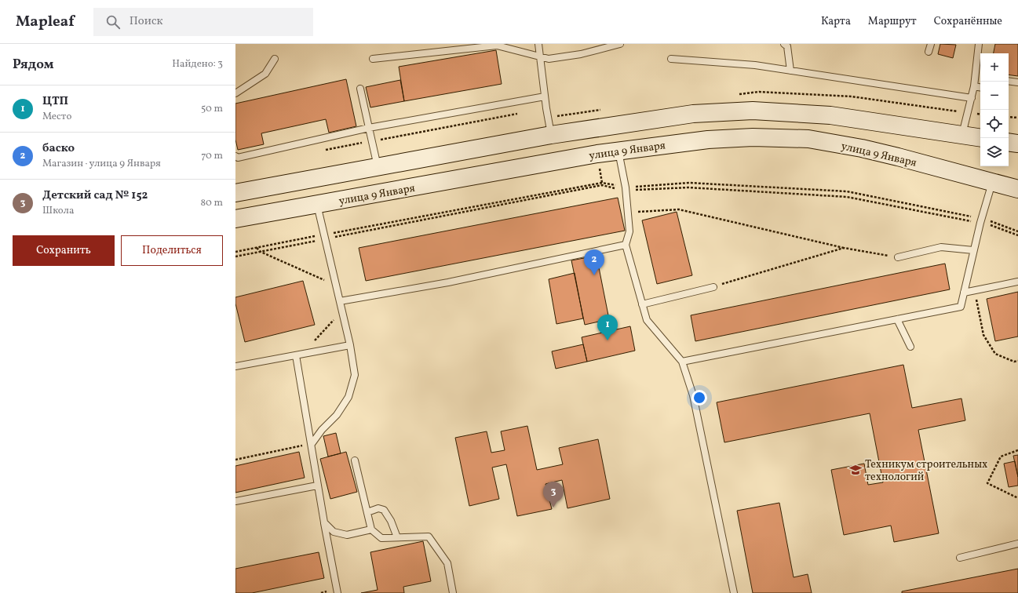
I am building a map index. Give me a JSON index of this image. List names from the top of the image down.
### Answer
{
  "streets": {
    "main road": ["улица 9 Января"]
  },
  "places": {
    "school or university": ["Техникум строительных технологий"]
  },
  "page": {
    "header": "Mapleaf",
    "search": "Поиск",
    "nav": ["Карта", "Маршрут", "Сохранённые"],
    "heading": ["Рядом", "Найдено: 3"],
    "map_buttons": ["+", "−"],
    "list": [
      {
        "mark": "1",
        "name": "ЦТП",
        "note": "Место",
        "value": "50 m"
      },
      {
        "mark": "2",
        "name": "баско",
        "note": "Магазин · улица 9 Января",
        "value": "70 m"
      },
      {
        "mark": "3",
        "name": "Детский сад № 152",
        "note": "Школа",
        "value": "80 m"
      }
    ],
    "buttons": ["Сохранить", "Поделиться"],
    "pins": ["2", "1", "3"]
  }
}
